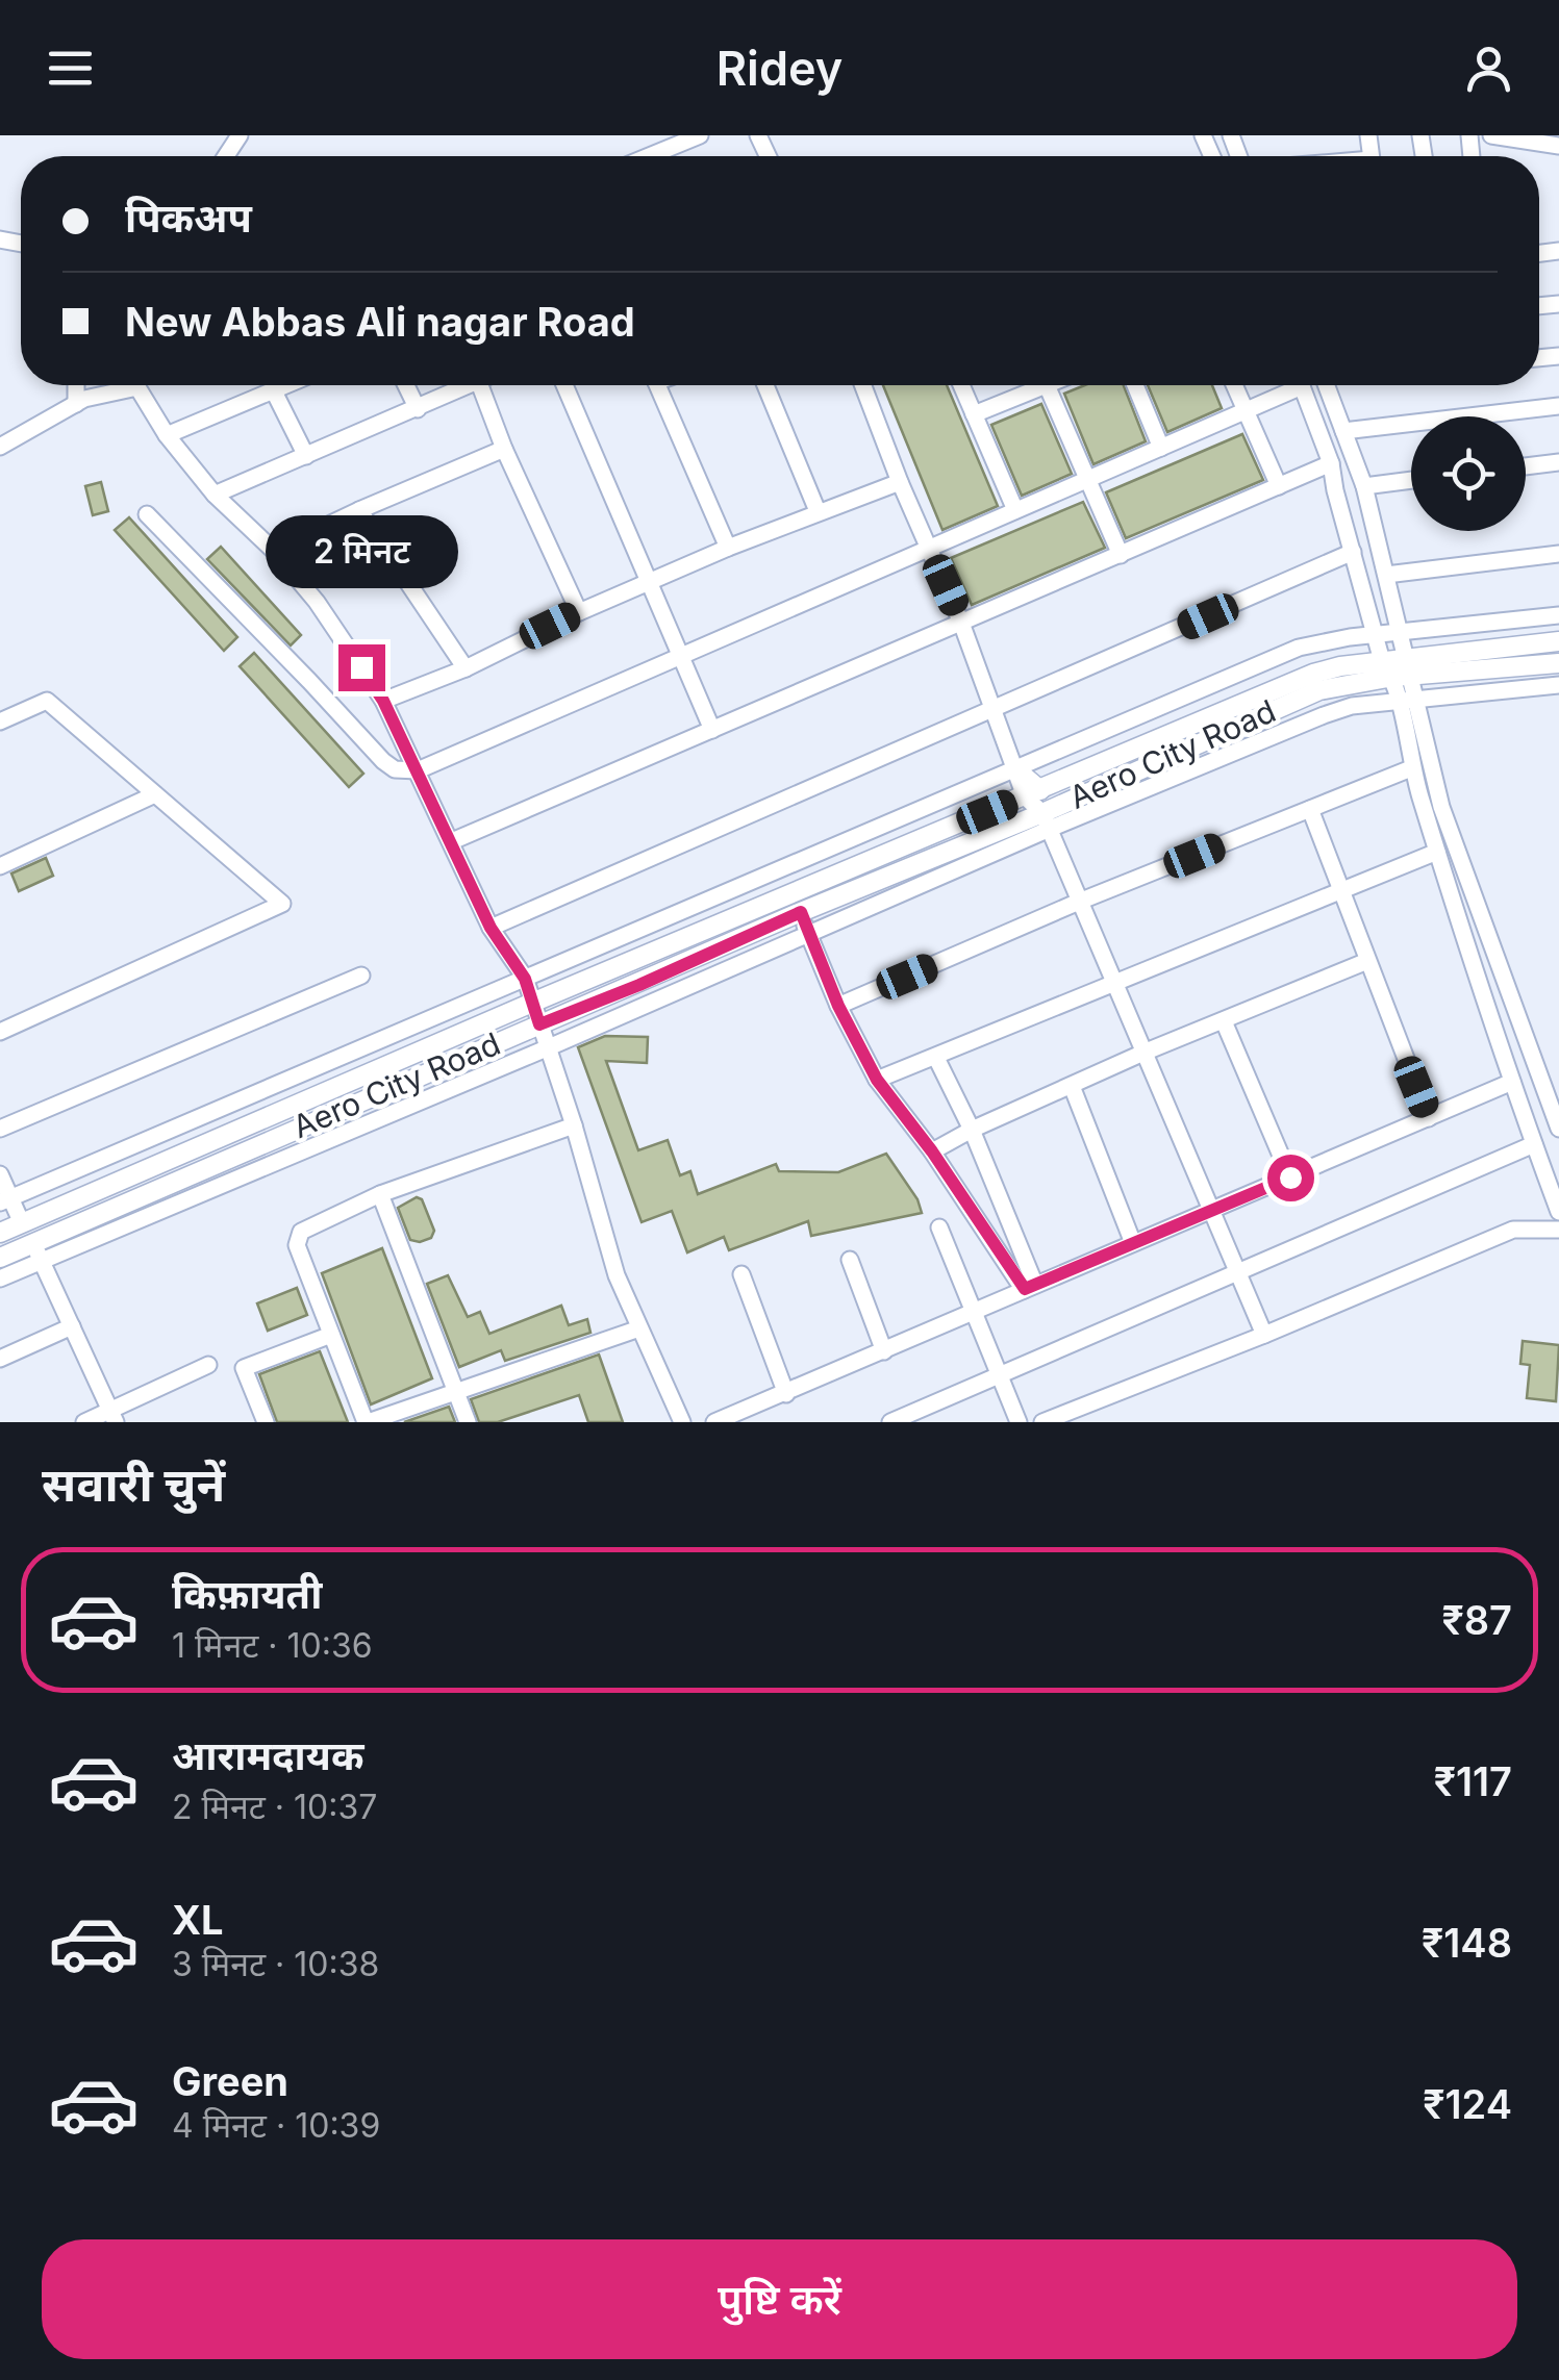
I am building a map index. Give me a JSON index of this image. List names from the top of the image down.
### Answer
{
  "streets": {
    "street": ["Aero City Road"]
  },
  "page": {
    "header": "Ridey",
    "banner": ["पिकअप", "New Abbas Ali nagar Road"],
    "bubble": "2 मिनट",
    "heading": "सवारी चुनें",
    "list": [
      {
        "name": "किफ़ायती",
        "note": "1 मिनट · 10:36",
        "value": "₹87"
      },
      {
        "name": "आरामदायक",
        "note": "2 मिनट · 10:37",
        "value": "₹117"
      },
      {
        "name": "XL",
        "note": "3 मिनट · 10:38",
        "value": "₹148"
      },
      {
        "name": "Green",
        "note": "4 मिनट · 10:39",
        "value": "₹124"
      }
    ],
    "buttons": "पुष्टि करें"
  }
}
